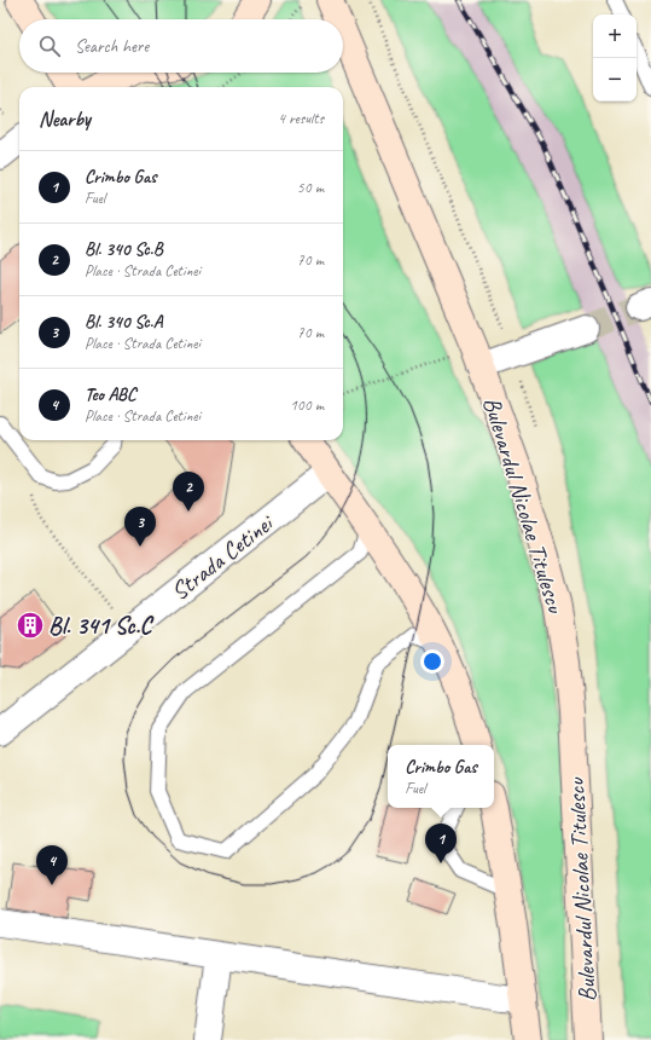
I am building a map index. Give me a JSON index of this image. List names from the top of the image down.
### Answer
{
  "streets": {
    "main road": ["Bulevardul Nicolae Titulescu"],
    "street": ["Strada Cetinei"]
  },
  "places": {
    "building": ["Bl. 341 Sc.C"]
  },
  "page": {
    "map_buttons": ["+", "−"],
    "search": "Search here",
    "heading": ["Nearby", "4 results"],
    "list": [
      {
        "mark": "1",
        "name": "Crimbo Gas",
        "note": "Fuel",
        "value": "50 m"
      },
      {
        "mark": "2",
        "name": "Bl. 340 Sc.B",
        "note": "Place · Strada Cetinei",
        "value": "70 m"
      },
      {
        "mark": "3",
        "name": "Bl. 340 Sc.A",
        "note": "Place · Strada Cetinei",
        "value": "70 m"
      },
      {
        "mark": "4",
        "name": "Teo ABC",
        "note": "Place · Strada Cetinei",
        "value": "100 m"
      }
    ],
    "pins": [
      "2",
      "3",
      "1",
      "4"
    ],
    "popup": ["Crimbo Gas", "Fuel"]
  }
}
